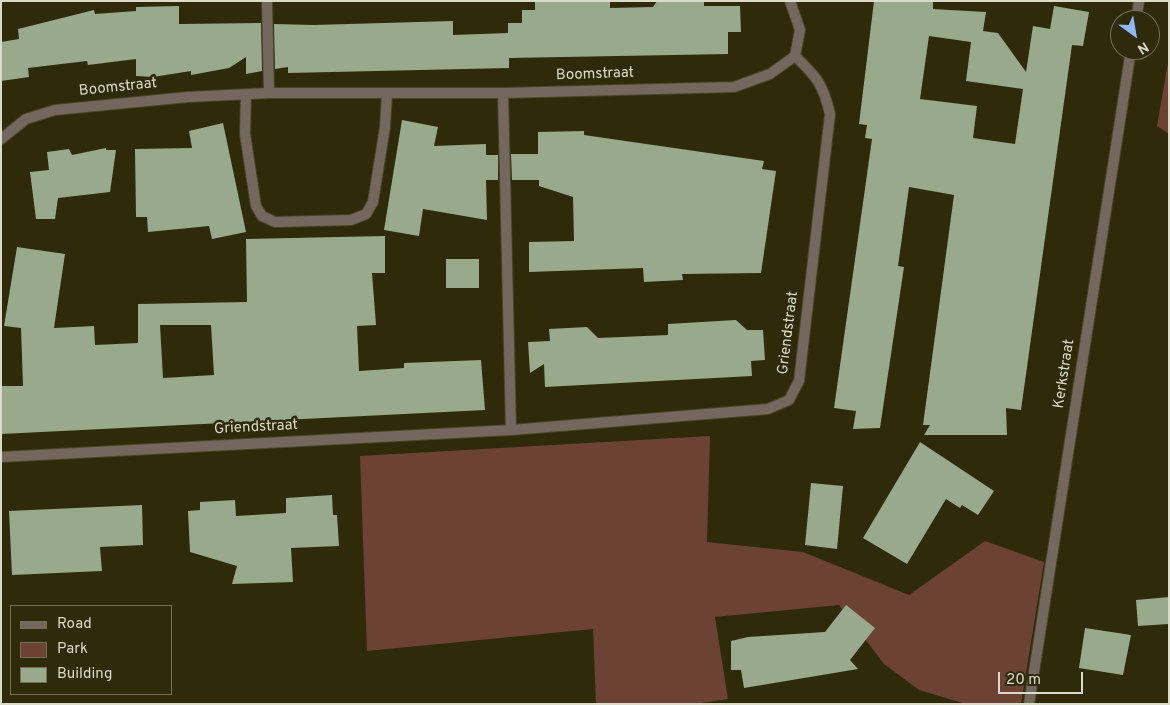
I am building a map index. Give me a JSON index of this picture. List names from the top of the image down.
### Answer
{
  "streets": {
    "street": ["Boomstraat", "Griendstraat", "Kerkstraat"]
  },
  "crossings": [
    ["Boomstraat", "Griendstraat"]
  ],
  "legend": ["Road", "Park", "Building"],
  "scale_bar": "20 m",
  "north": "bottom right"
}
